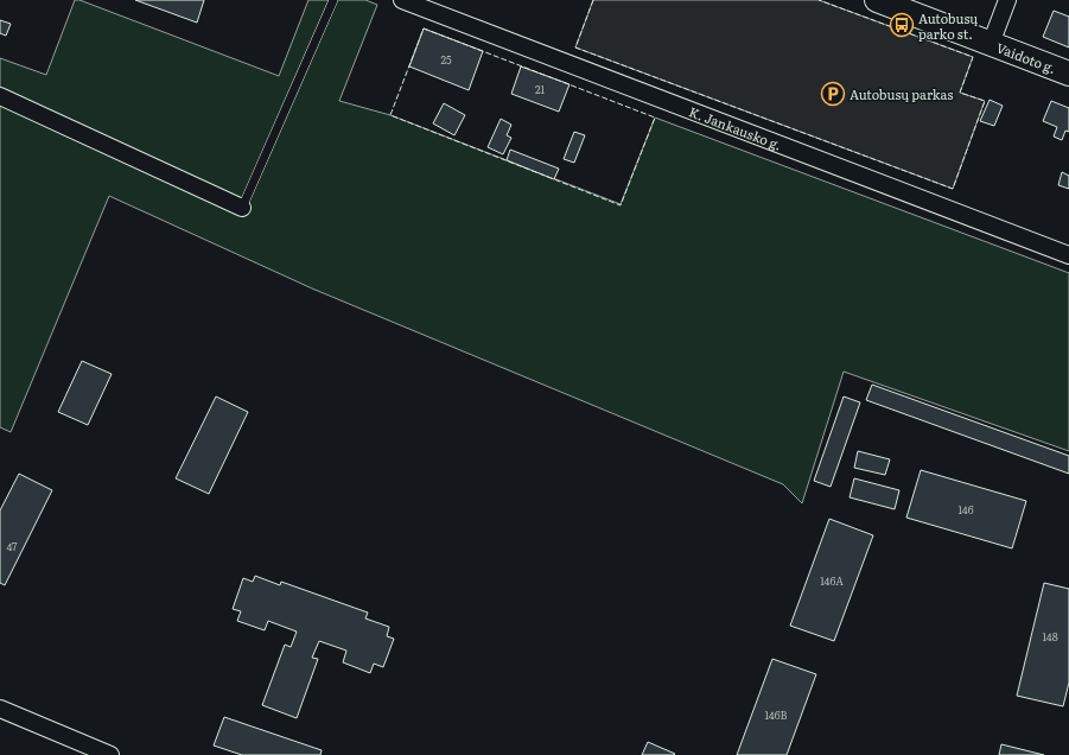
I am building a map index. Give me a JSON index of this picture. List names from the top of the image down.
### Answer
{
  "streets": {
    "main road": ["Vaidoto g."],
    "street": ["K. Jankausko g."]
  },
  "places": {
    "bus stop": ["Autobusų parko st."],
    "parking": ["Autobusų parkas"]
  },
  "house_numbers": [
    "25",
    "21",
    "146",
    "47",
    "146A",
    "148",
    "146B"
  ]
}
